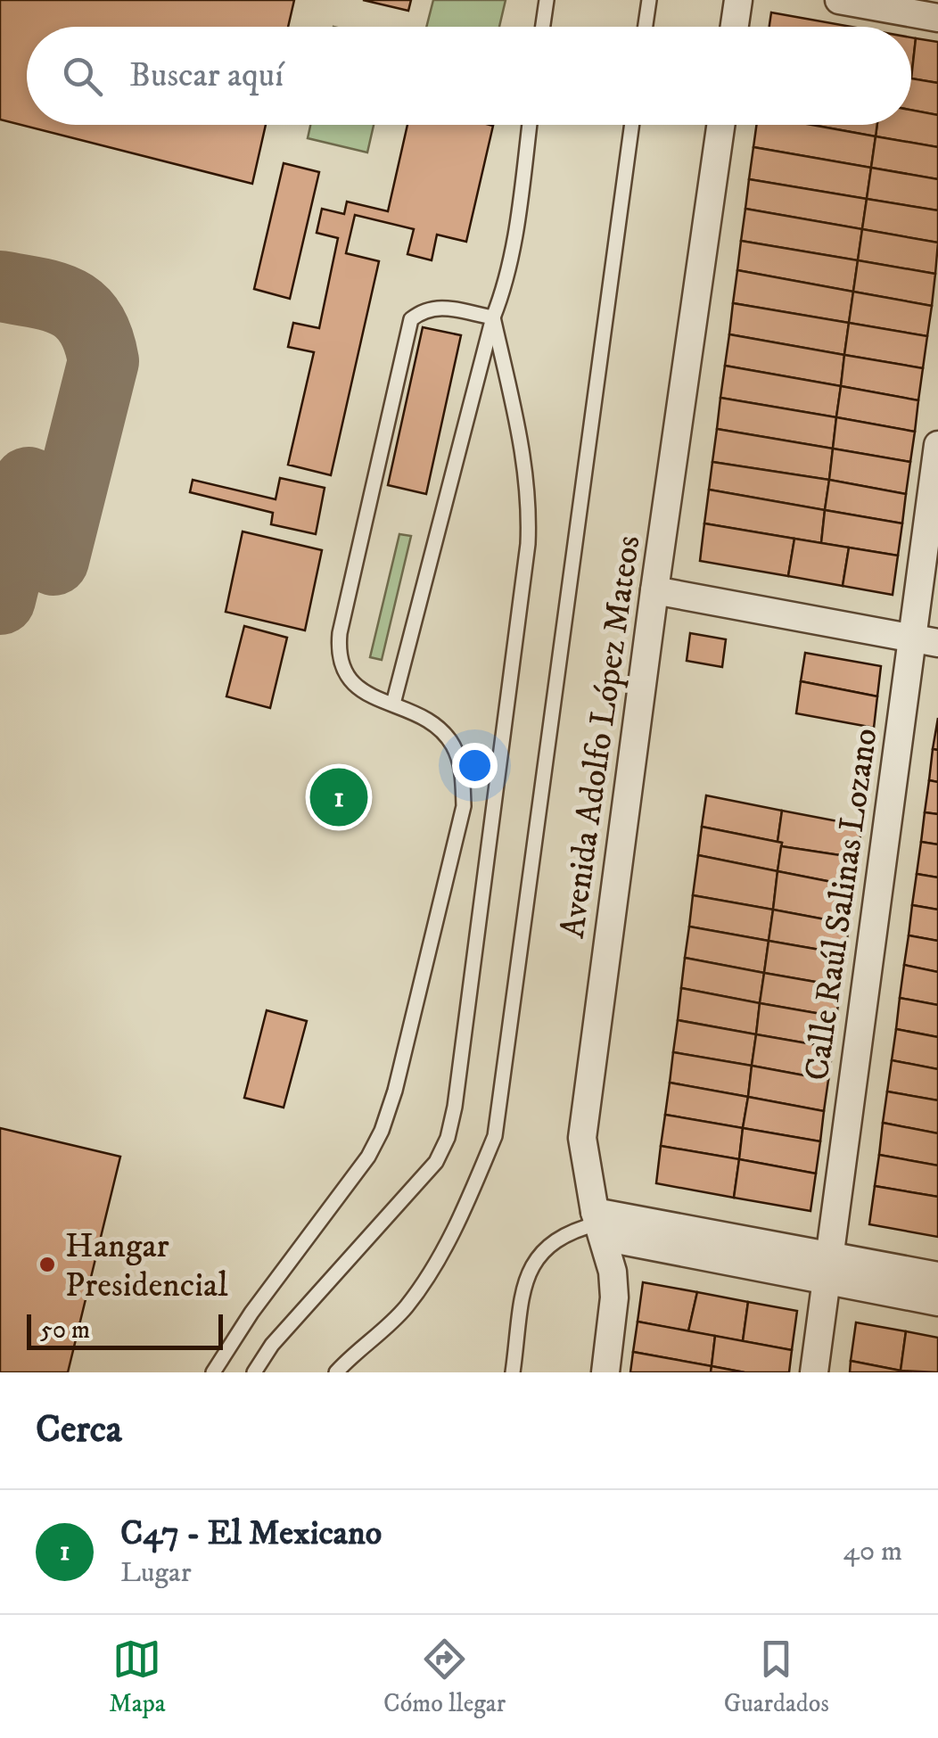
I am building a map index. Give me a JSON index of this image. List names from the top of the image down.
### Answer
{
  "streets": {
    "street": ["Avenida Adolfo López Mateos", "Calle Raúl Salinas Lozano"]
  },
  "places": ["Hangar Presidencial"],
  "scale_bar": "50 m",
  "page": {
    "search": "Buscar aquí",
    "pins": "1",
    "scale": "50 m",
    "heading": "Cerca",
    "list": [
      {
        "mark": "1",
        "name": "C47 - El Mexicano",
        "note": "Lugar",
        "value": "40 m"
      }
    ],
    "nav": ["Mapa", "Cómo llegar", "Guardados"]
  }
}
